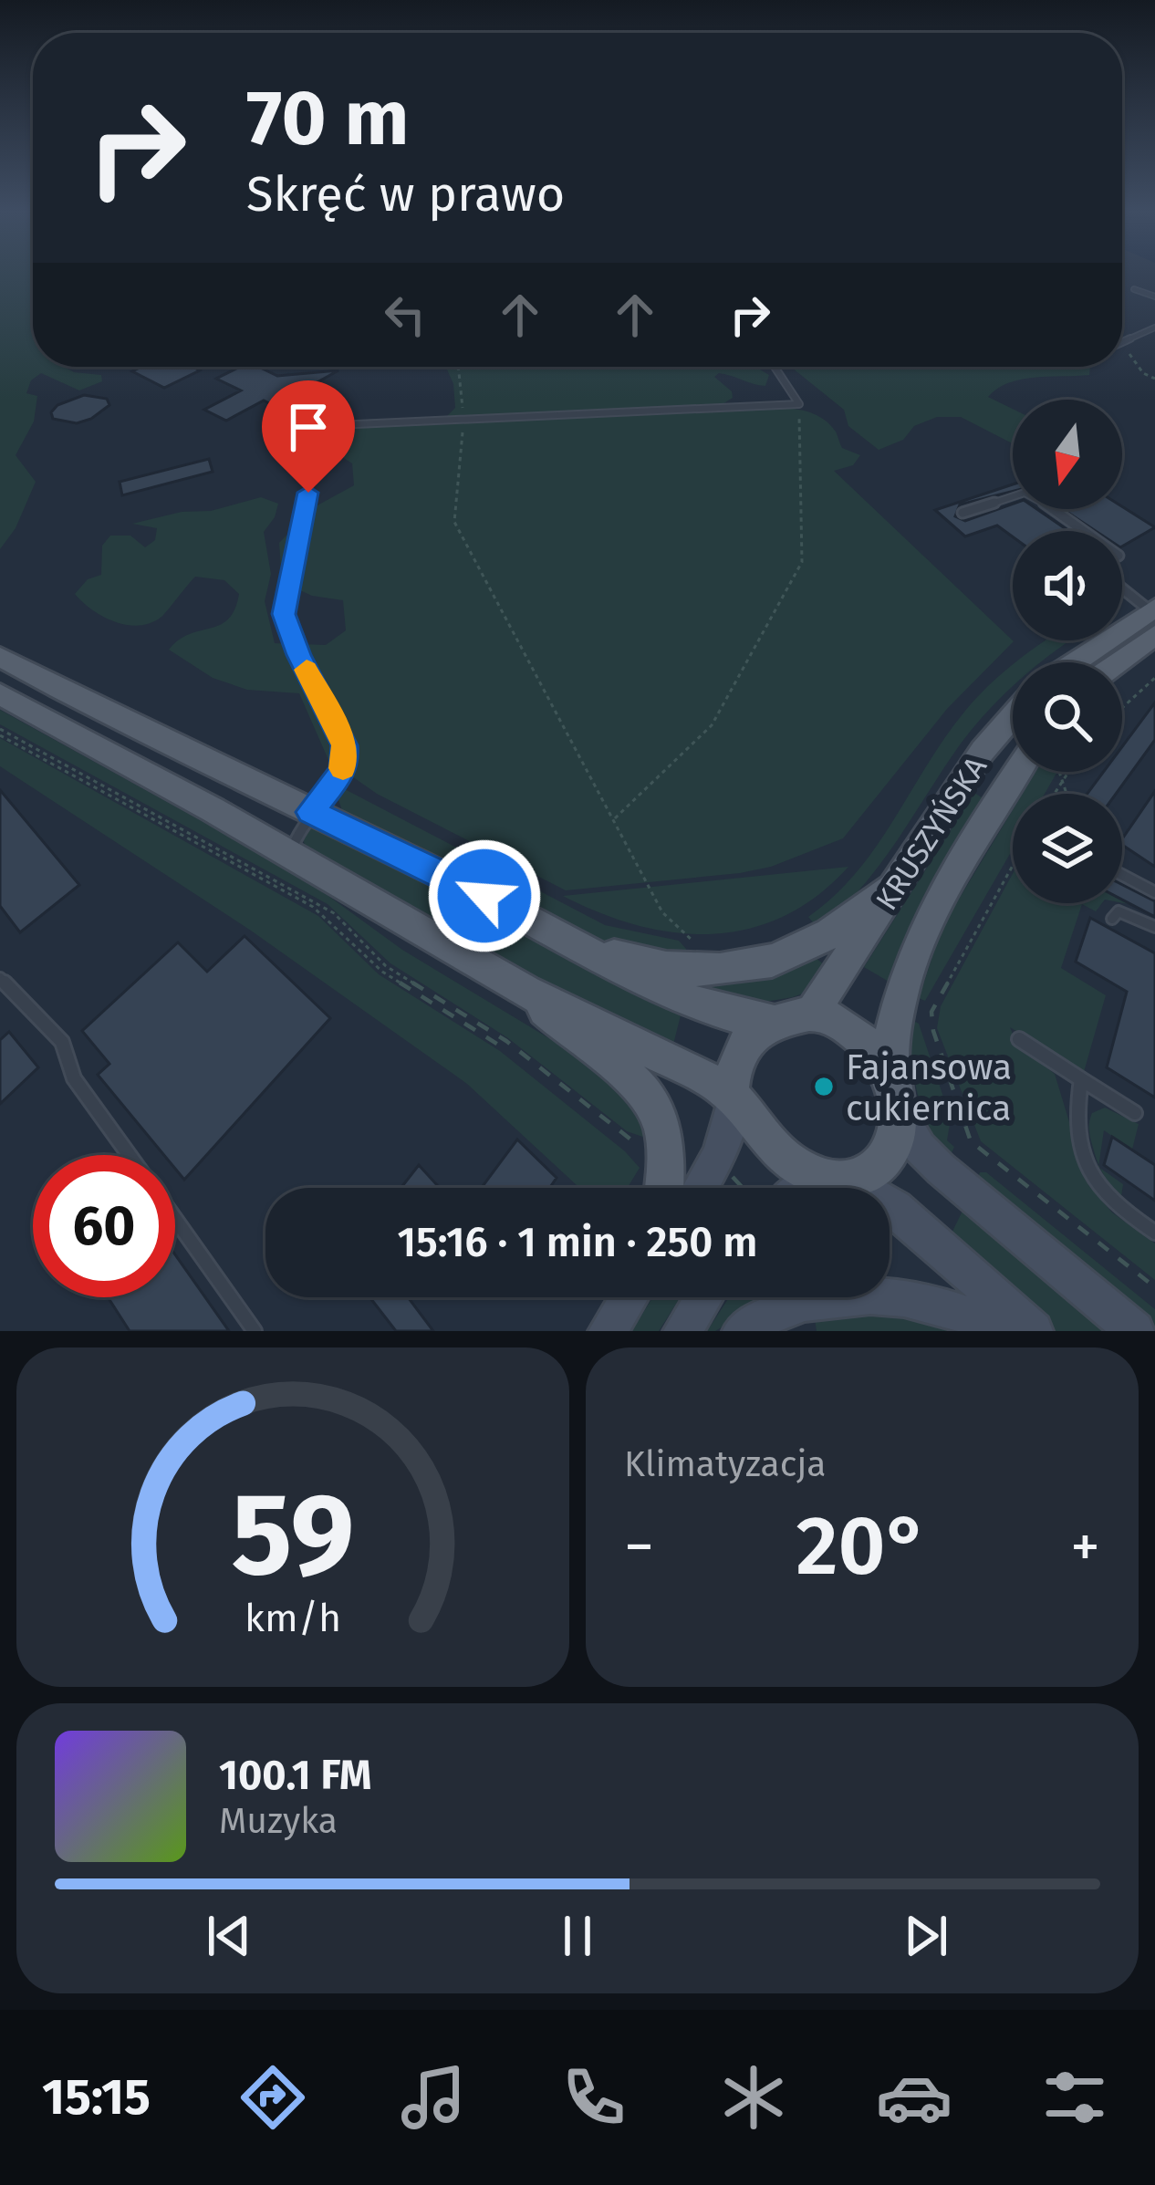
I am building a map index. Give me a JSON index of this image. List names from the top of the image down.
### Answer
{
  "streets": {
    "main road": ["KRUSZYŃSKA"]
  },
  "places": ["Fajansowa cukiernica"],
  "north": "bottom",
  "page": {
    "turn": ["70 m", "Skręć w prawo"],
    "limit": "60",
    "trip": "15:16 · 1 min · 250 m",
    "tile": "Klimatyzacja",
    "heat": ["−", "20°", "+"],
    "song": ["100.1 FM", "Muzyka"],
    "tabs": "15:15",
    "gauge": ["59", "km/h"]
  }
}
